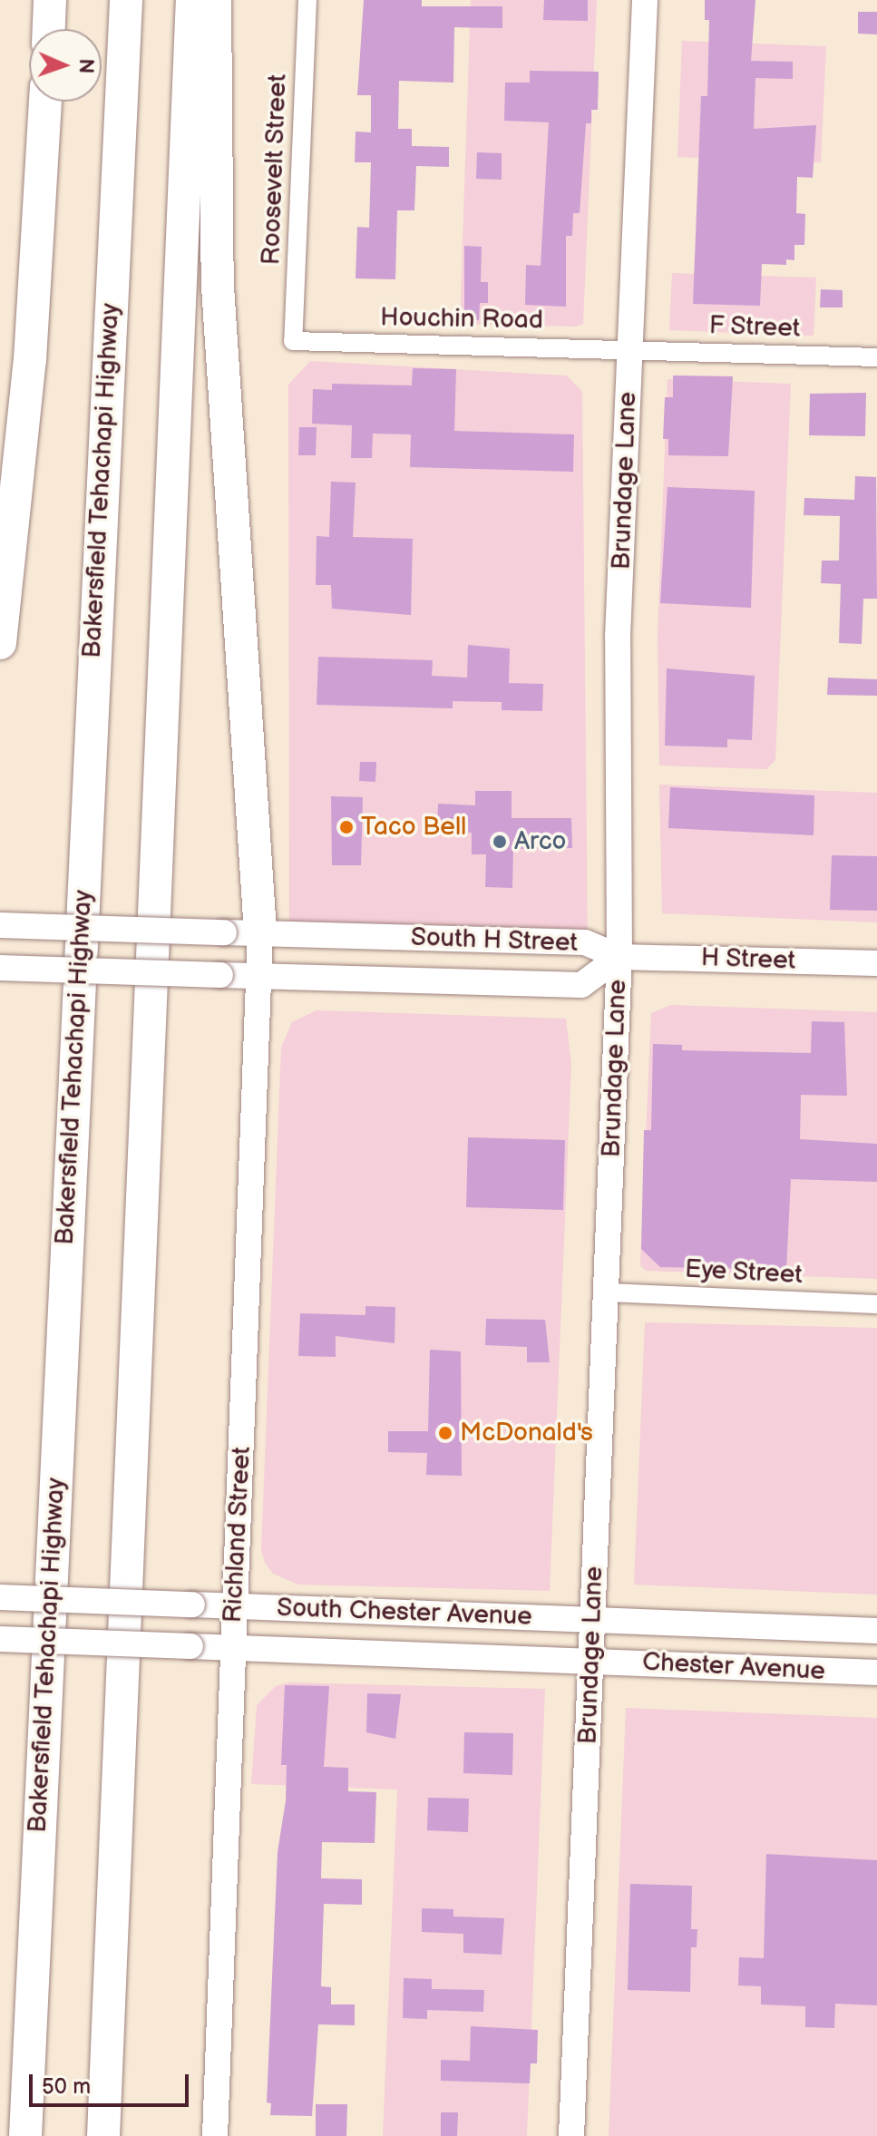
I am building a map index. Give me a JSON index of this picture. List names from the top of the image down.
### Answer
{
  "streets": {
    "highway": ["Bakersfield Tehachapi Highway"],
    "main road": [
      "Brundage Lane",
      "South H Street",
      "H Street",
      "Richland Street",
      "South Chester Avenue",
      "Chester Avenue"
    ],
    "street": [
      "Roosevelt Street",
      "Houchin Road",
      "F Street",
      "Eye Street"
    ]
  },
  "crossings": [
    ["Roosevelt Street", "Houchin Road"],
    ["Houchin Road", "F Street"],
    ["Houchin Road", "Brundage Lane"],
    ["F Street", "Brundage Lane"],
    ["Brundage Lane", "South H Street"],
    ["Brundage Lane", "H Street"],
    ["Brundage Lane", "Eye Street"],
    ["Brundage Lane", "South Chester Avenue"],
    ["Brundage Lane", "Chester Avenue"],
    ["South H Street", "H Street"],
    ["South H Street", "Richland Street"],
    ["Richland Street", "South Chester Avenue"],
    ["South Chester Avenue", "Chester Avenue"]
  ],
  "places": ["Taco Bell", "Arco", "McDonald's"],
  "scale_bar": "50 m",
  "north": "right"
}
